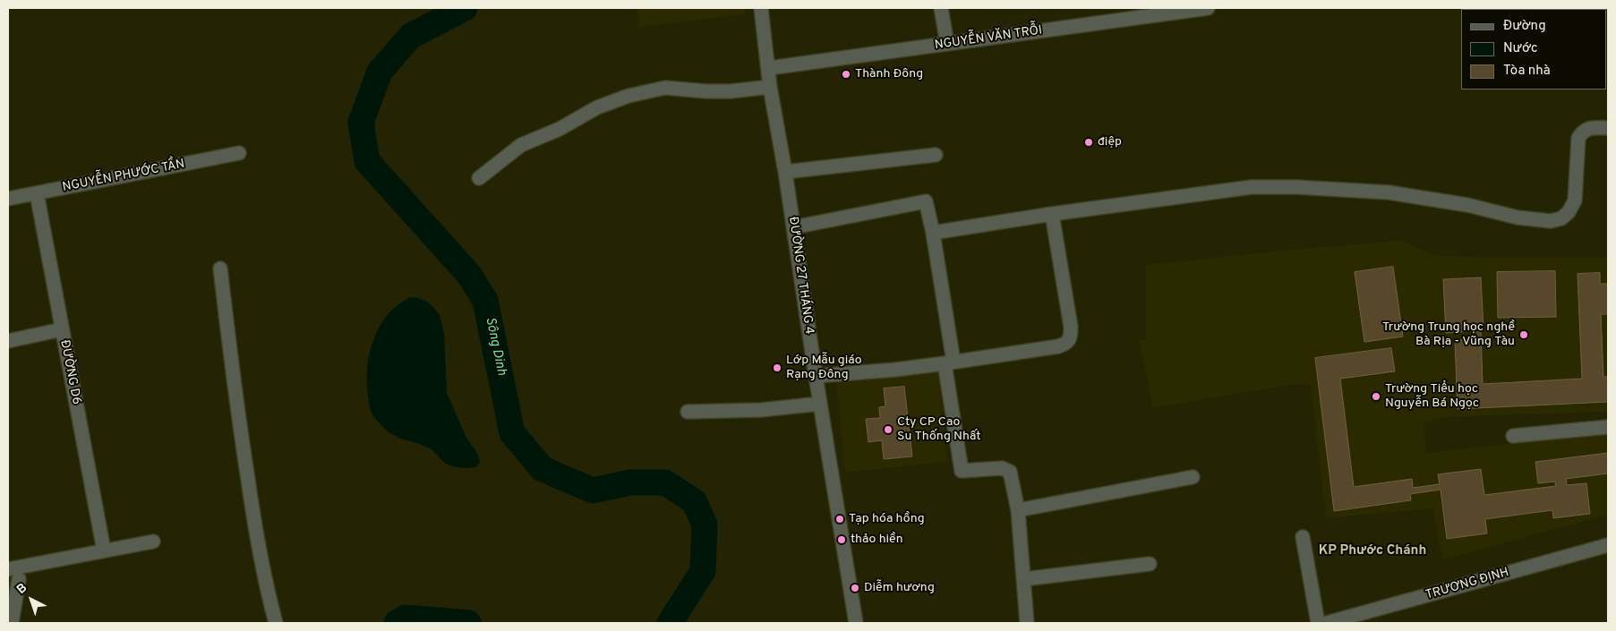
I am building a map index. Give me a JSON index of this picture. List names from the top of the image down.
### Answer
{
  "streets": {
    "street": [
      "NGUYỄN VĂN TRỖI",
      "NGUYỄN PHƯỚC TẦN",
      "ĐƯỜNG 27 THÁNG 4",
      "ĐƯỜNG D6",
      "TRƯƠNG ĐỊNH"
    ]
  },
  "crossings": [
    ["NGUYỄN VĂN TRỖI", "ĐƯỜNG 27 THÁNG 4"],
    ["NGUYỄN PHƯỚC TẦN", "ĐƯỜNG D6"]
  ],
  "districts": ["KP Phước Chánh"],
  "water": ["Sông Dinh"],
  "places": [
    "Thành Đông",
    "điệp",
    "Trường Trung học nghề Bà Rịa - Vũng Tàu",
    "Lớp Mẫu giáo Rạng Đông",
    "Trường Tiểu học Nguyễn Bá Ngọc",
    "Cty CP Cao Su Thống Nhất",
    "Tạp hóa hồng",
    "thảo hiền",
    "Diễm hương"
  ],
  "legend": ["Đường", "Nước", "Tòa nhà"],
  "north": "top left"
}
